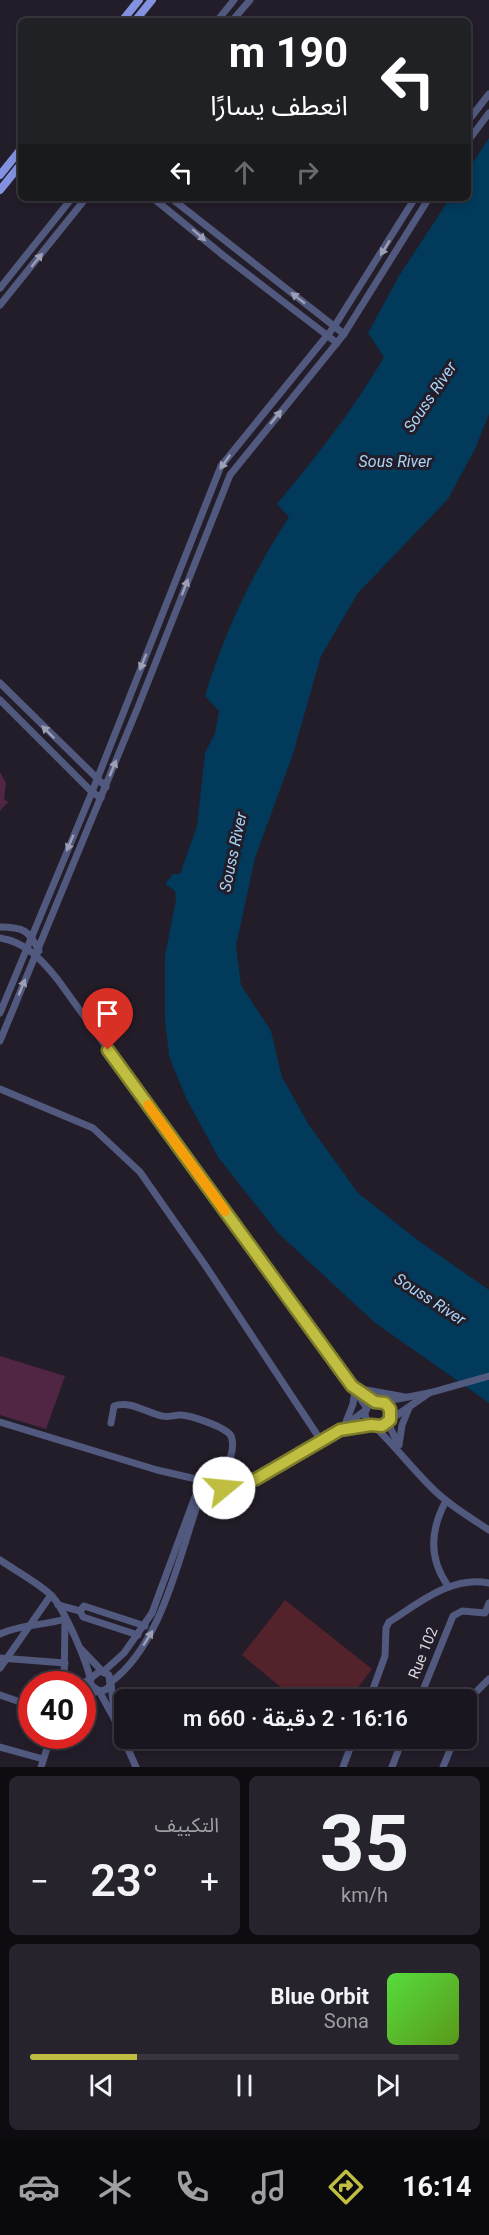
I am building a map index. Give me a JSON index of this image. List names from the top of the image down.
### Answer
{
  "streets": {
    "street": ["Rue 102"]
  },
  "water": ["Souss River", "Sous River"],
  "page": {
    "turn": ["190 m", "انعطف يسارًا"],
    "limit": "40",
    "trip": "16:16 · 2 دقيقة · 660 m",
    "tile": [
      ["35", "km/h"],
      "التكييف"
    ],
    "heat": ["−", "23°", "+"],
    "song": ["Blue Orbit", "Sona"],
    "tabs": "16:14"
  }
}
